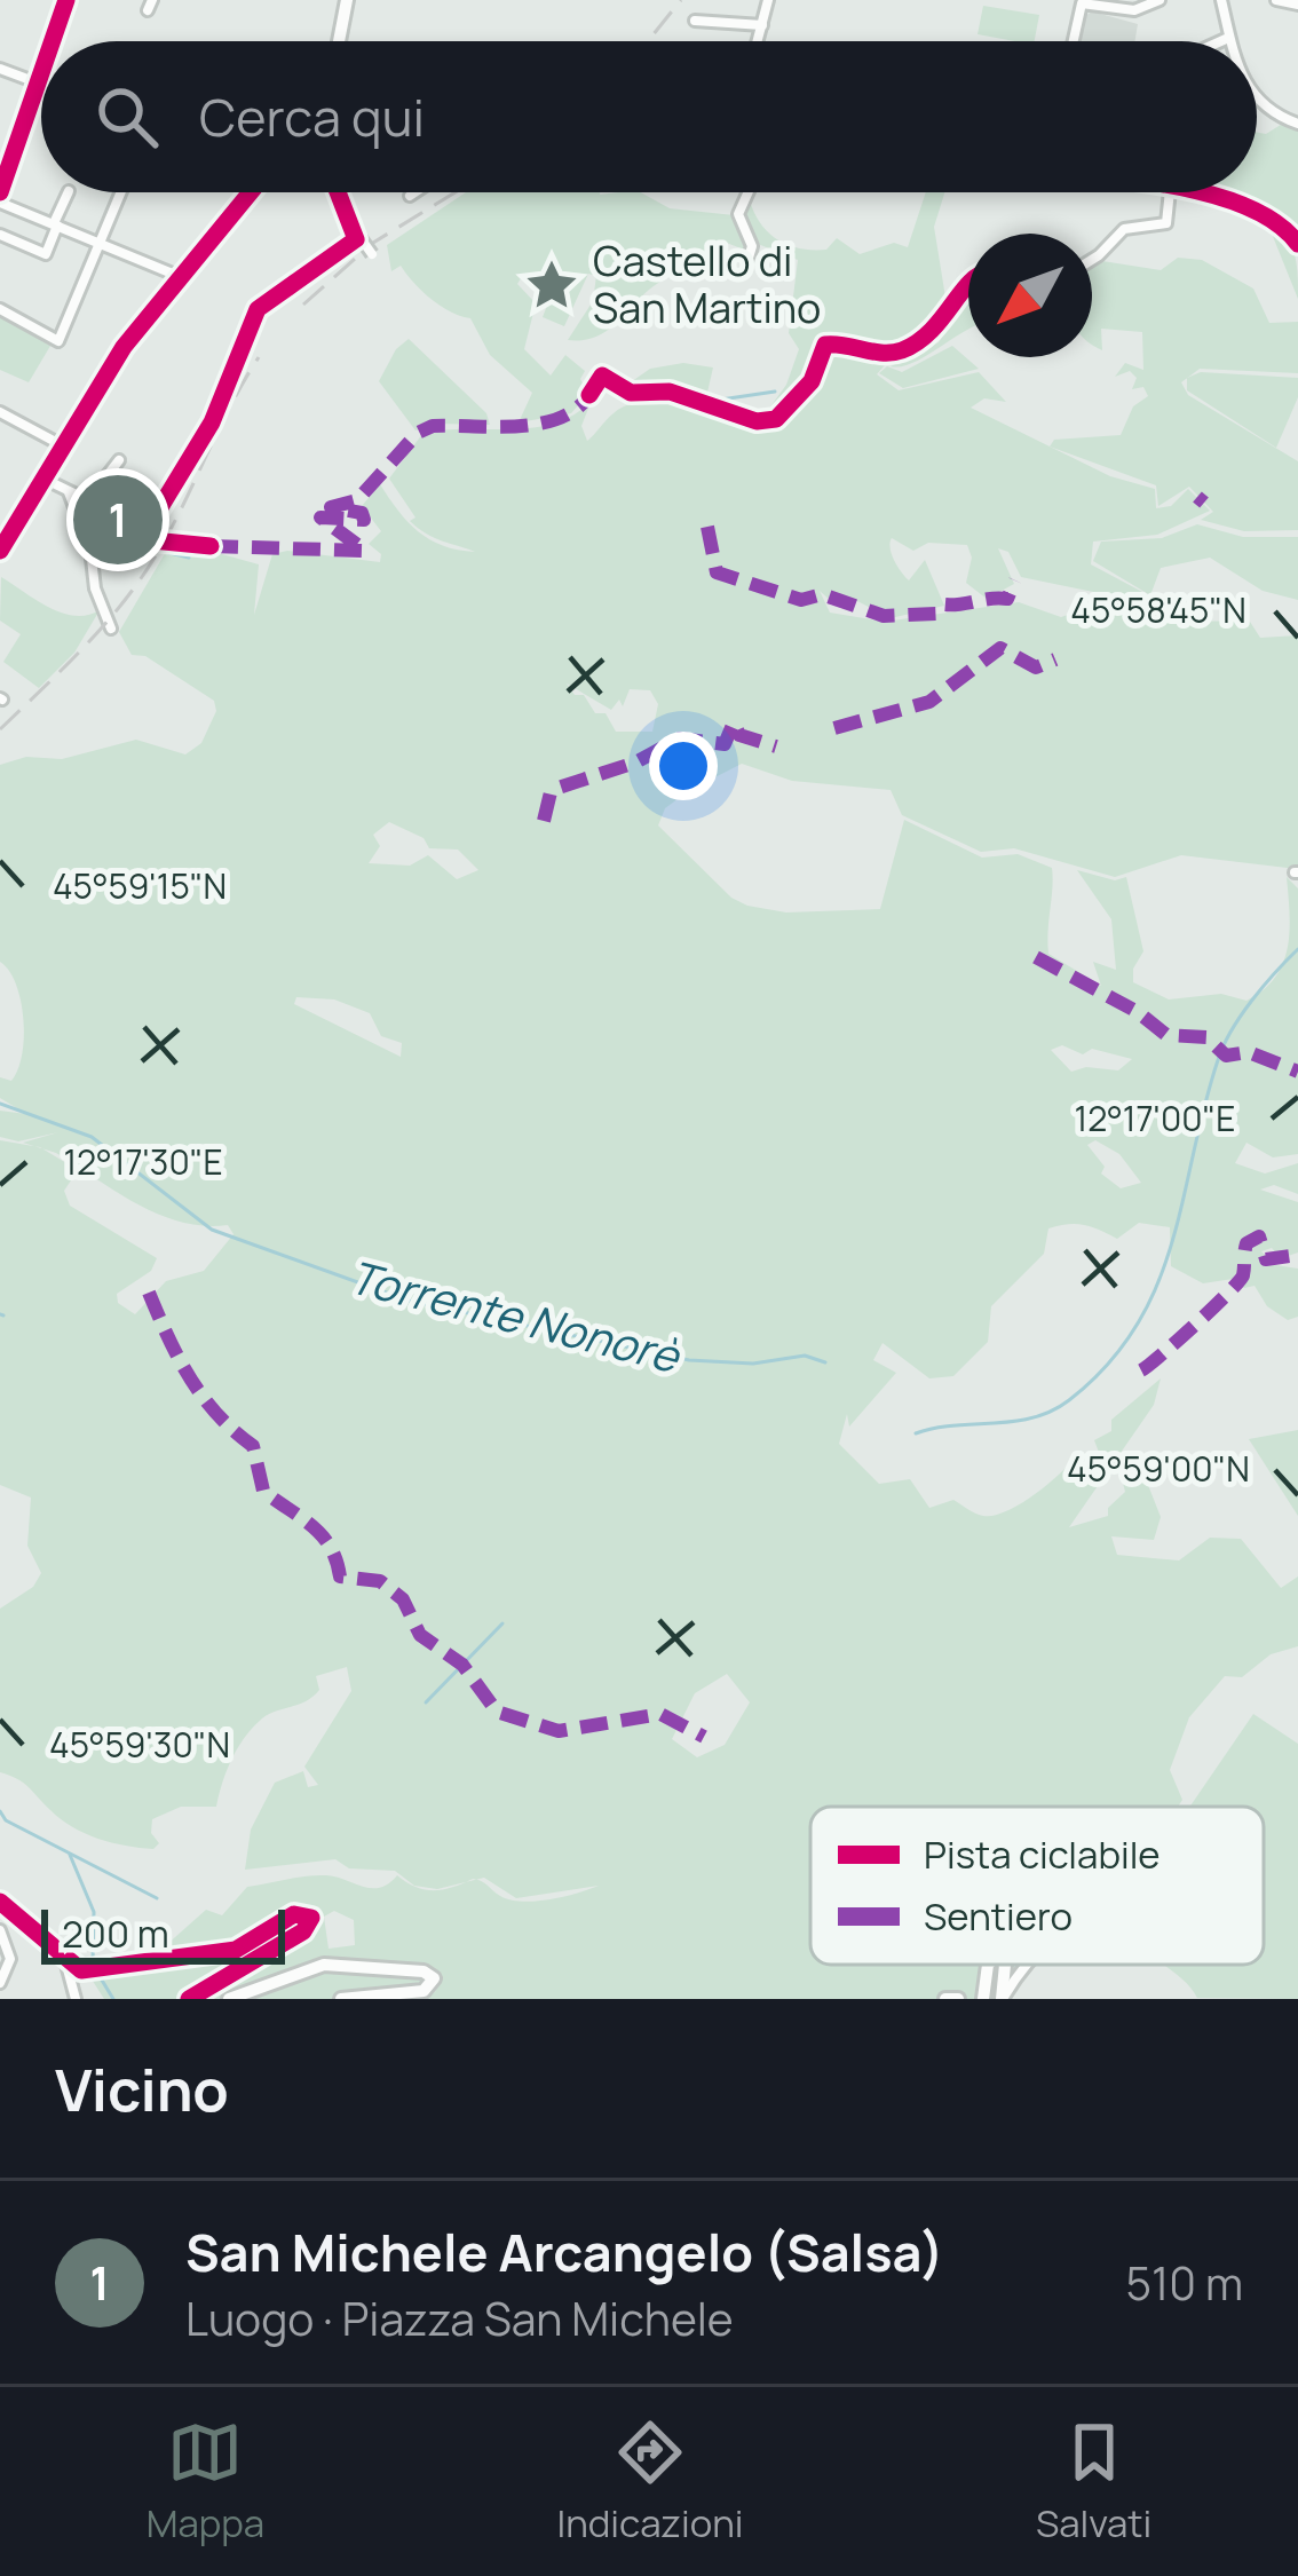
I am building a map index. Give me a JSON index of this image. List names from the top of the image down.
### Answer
{
  "water": ["Torrente Nonorè"],
  "places": {
    "place": ["Castello di San Martino"]
  },
  "legend": ["Pista ciclabile", "Sentiero"],
  "scale_bar": "200 m",
  "north": "bottom left",
  "page": {
    "search": "Cerca qui",
    "pins": "1",
    "scale": "200 m",
    "heading": "Vicino",
    "list": [
      {
        "mark": "1",
        "name": "San Michele Arcangelo (Salsa)",
        "note": "Luogo · Piazza San Michele",
        "value": "510 m"
      }
    ],
    "nav": ["Mappa", "Indicazioni", "Salvati"]
  },
  "coordinates": [
    "45°58'45\"N",
    "45°59'15\"N",
    "12°17'00\"E",
    "12°17'30\"E",
    "45°59'00\"N",
    "45°59'30\"N"
  ]
}
